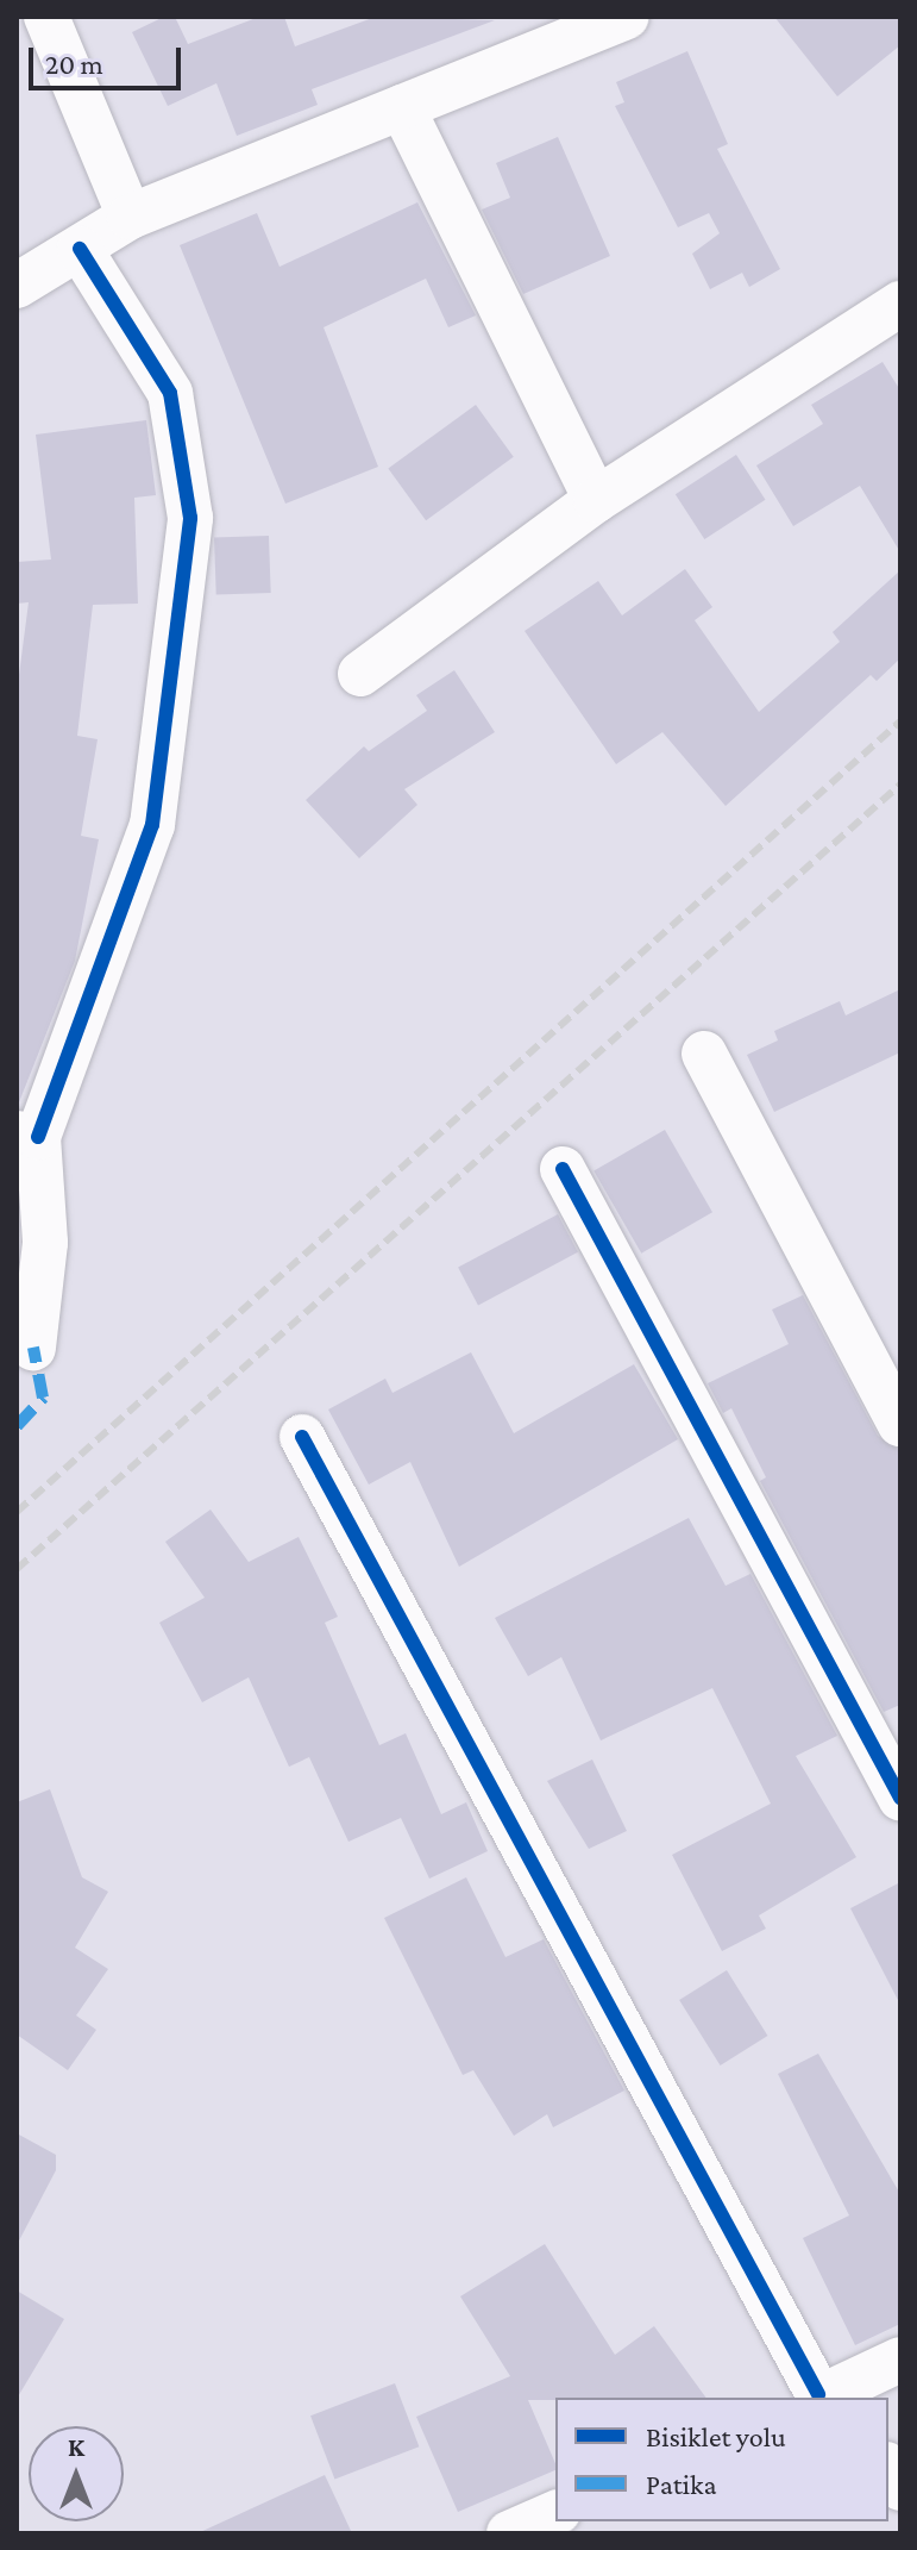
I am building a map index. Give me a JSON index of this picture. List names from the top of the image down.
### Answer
{
  "legend": ["Bisiklet yolu", "Patika"],
  "scale_bar": "20 m",
  "north": "top"
}
